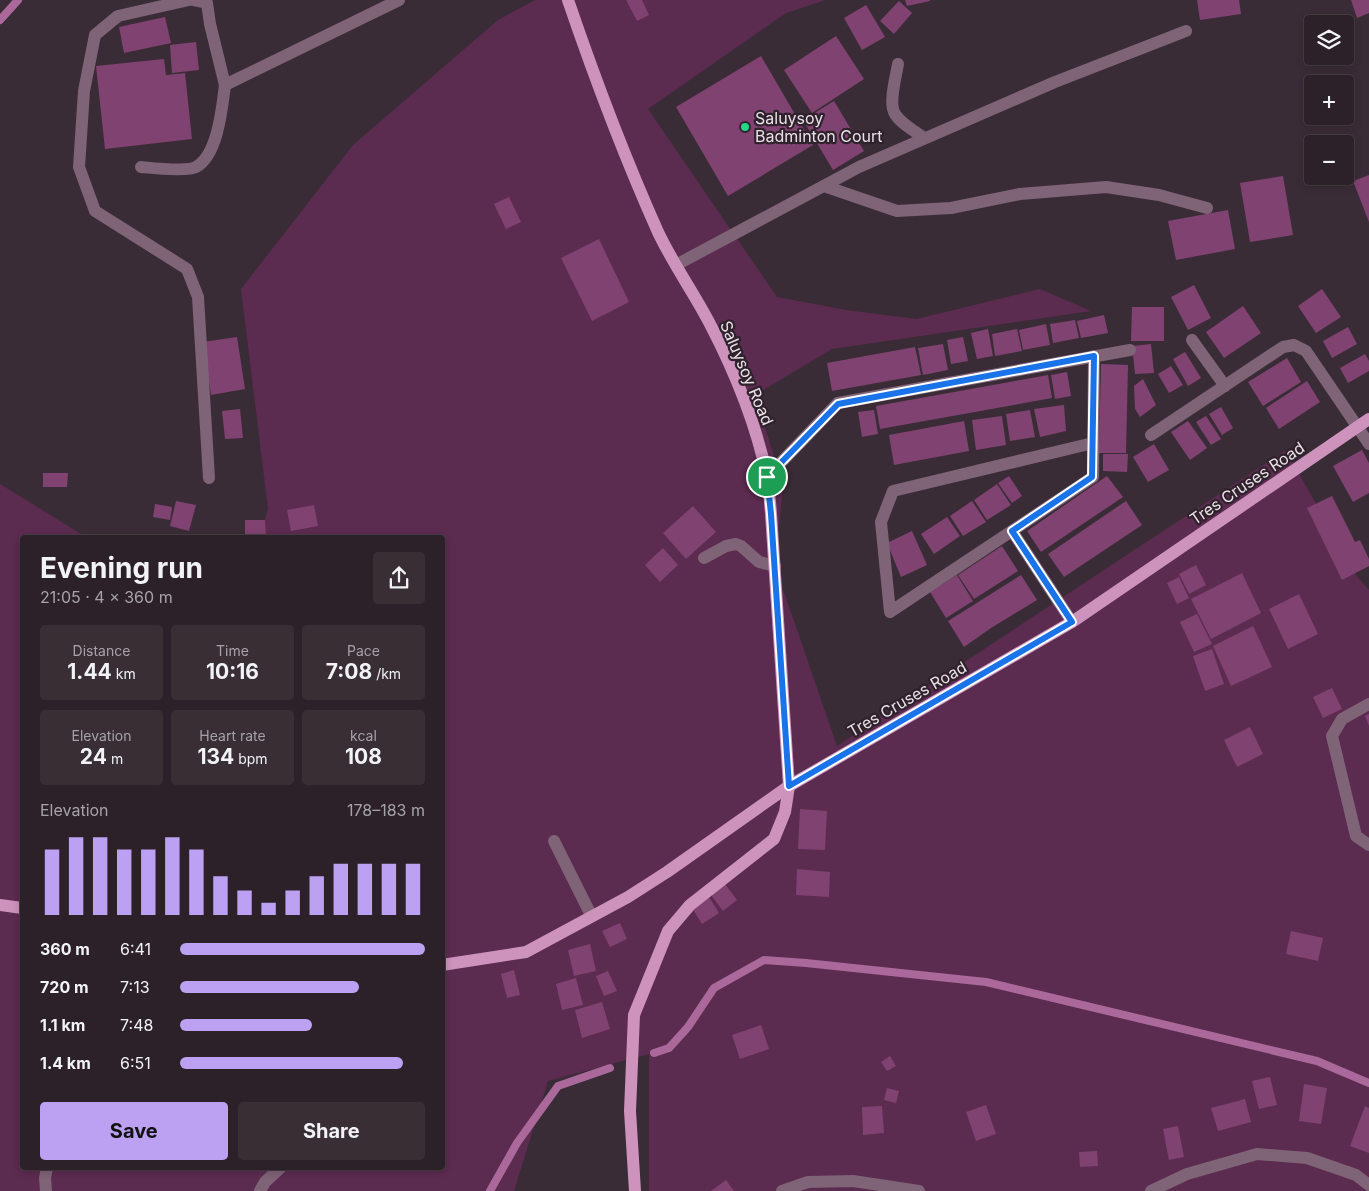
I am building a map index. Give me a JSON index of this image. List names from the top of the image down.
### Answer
{
  "streets": {
    "main road": ["Saluysoy Road", "Tres Cruses Road"]
  },
  "crossings": [
    ["Saluysoy Road", "Tres Cruses Road"]
  ],
  "places": ["Saluysoy Badminton Court"],
  "page": {
    "map_buttons": ["+", "−"],
    "heading": ["Evening run", "21:05 · 4 × 360 m"],
    "stats": [
      ["Distance", "1.44 km"],
      ["Time", "10:16"],
      ["Pace", "7:08 /km"],
      ["Elevation", "24 m"],
      ["Heart rate", "134 bpm"],
      ["kcal", "108"]
    ],
    "chart": ["Elevation", "178–183 m"],
    "list": [
      {
        "name": "360 m",
        "note": "6:41"
      },
      {
        "name": "720 m",
        "note": "7:13"
      },
      {
        "name": "1.1 km",
        "note": "7:48"
      },
      {
        "name": "1.4 km",
        "note": "6:51"
      }
    ],
    "buttons": ["Save", "Share"]
  }
}
